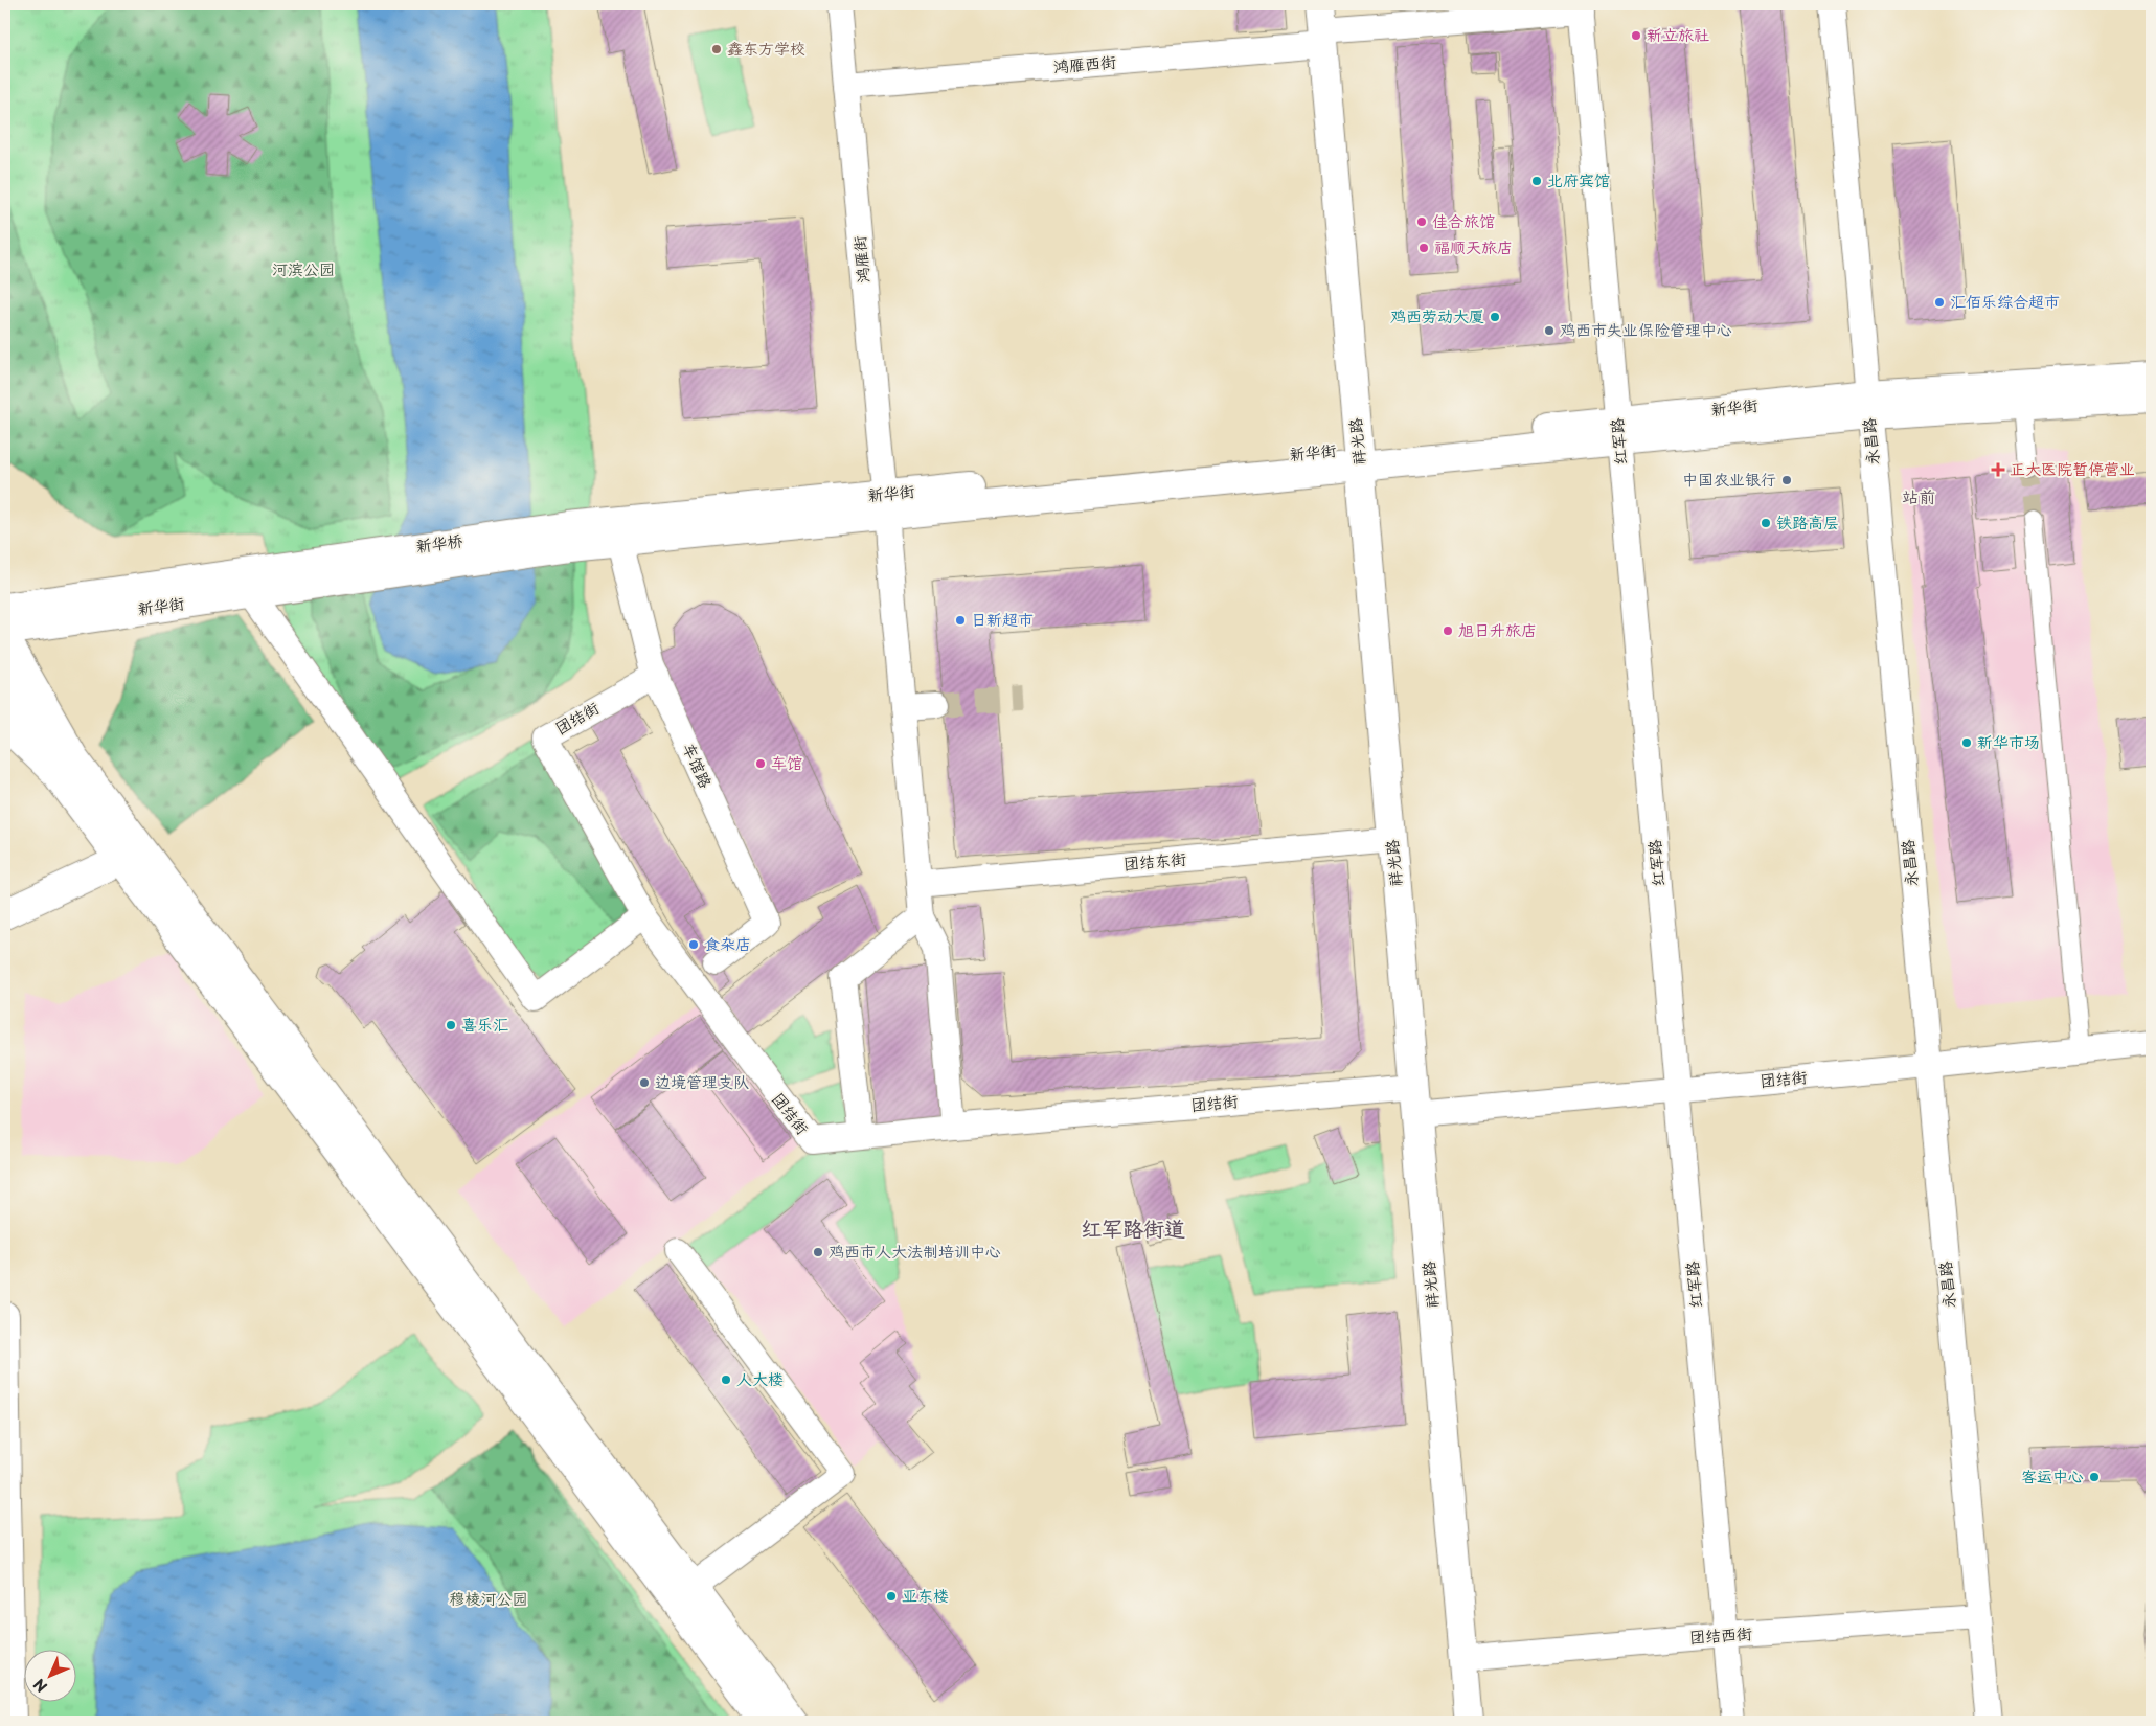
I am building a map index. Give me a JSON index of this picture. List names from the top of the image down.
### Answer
{
  "streets": {
    "street": [
      "鸿雁西街",
      "鸿雁街",
      "新华街",
      "祥光路",
      "红军路",
      "永昌路",
      "新华桥",
      "团结街",
      "车馆路",
      "团结东街",
      "团结西街"
    ]
  },
  "crossings": [
    ["鸿雁西街", "鸿雁街"],
    ["鸿雁西街", "祥光路"],
    ["鸿雁西街", "红军路"],
    ["鸿雁街", "新华街"],
    ["鸿雁街", "团结东街"],
    ["新华街", "祥光路"],
    ["新华街", "红军路"],
    ["新华街", "永昌路"],
    ["新华街", "新华桥"],
    ["新华街", "车馆路"],
    ["祥光路", "团结街"],
    ["祥光路", "团结东街"],
    ["祥光路", "团结西街"],
    ["红军路", "团结街"],
    ["红军路", "团结西街"],
    ["永昌路", "团结街"],
    ["永昌路", "团结西街"],
    ["团结街", "车馆路"]
  ],
  "districts": ["站前", "红军路街道"],
  "parks": ["河滨公园", "穆棱河公园"],
  "places": {
    "other": [
      "新立旅社",
      "鑫东方学校",
      "北府宾馆",
      "佳合旅馆",
      "福顺天旅店",
      "汇佰乐综合超市",
      "鸡西劳动大厦",
      "鸡西市失业保险管理中心",
      "中国农业银行",
      "铁路高层",
      "日新超市",
      "旭日升旅店",
      "新华市场",
      "车馆",
      "食杂店",
      "喜乐汇",
      "边境管理支队",
      "鸡西市人大法制培训中心",
      "人大楼",
      "客运中心",
      "亚东楼"
    ],
    "health": ["正大医院暂停营业"]
  },
  "north": "bottom left"
}
